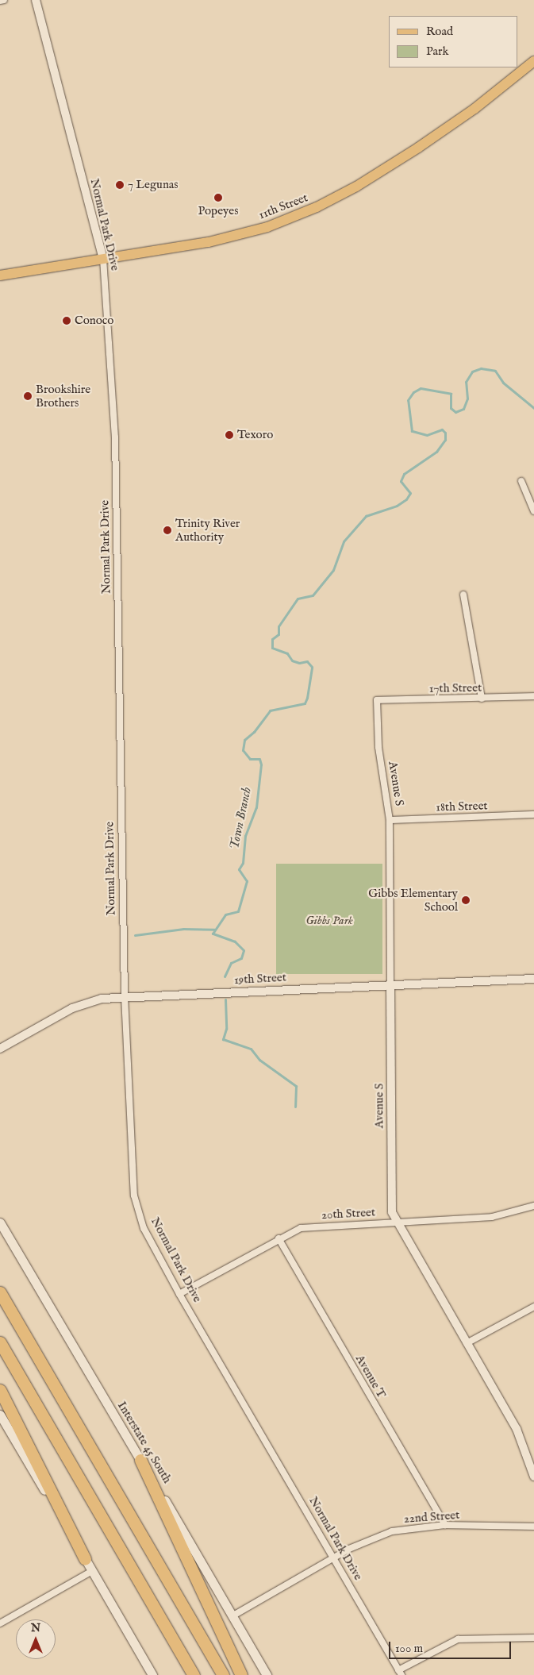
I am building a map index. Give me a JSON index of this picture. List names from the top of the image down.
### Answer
{
  "streets": {
    "main road": ["11th Street", "Interstate 45 South"],
    "street": [
      "Normal Park Drive",
      "17th Street",
      "Avenue S",
      "18th Street",
      "19th Street",
      "20th Street",
      "Avenue T",
      "22nd Street"
    ]
  },
  "crossings": [
    ["11th Street", "Normal Park Drive"],
    ["Normal Park Drive", "19th Street"],
    ["Normal Park Drive", "20th Street"],
    ["Normal Park Drive", "22nd Street"],
    ["17th Street", "Avenue S"],
    ["Avenue S", "18th Street"],
    ["Avenue S", "19th Street"],
    ["Avenue S", "20th Street"],
    ["20th Street", "Avenue T"],
    ["Avenue T", "22nd Street"],
    ["Interstate 45 South", "22nd Street"]
  ],
  "water": ["Town Branch"],
  "parks": ["Gibbs Park"],
  "places": [
    "7 Legunas",
    "Popeyes",
    "Conoco",
    "Brookshire Brothers",
    "Texoro",
    "Trinity River Authority",
    "Gibbs Elementary School"
  ],
  "legend": ["Road", "Park"],
  "scale_bar": "100 m",
  "north": "top"
}
